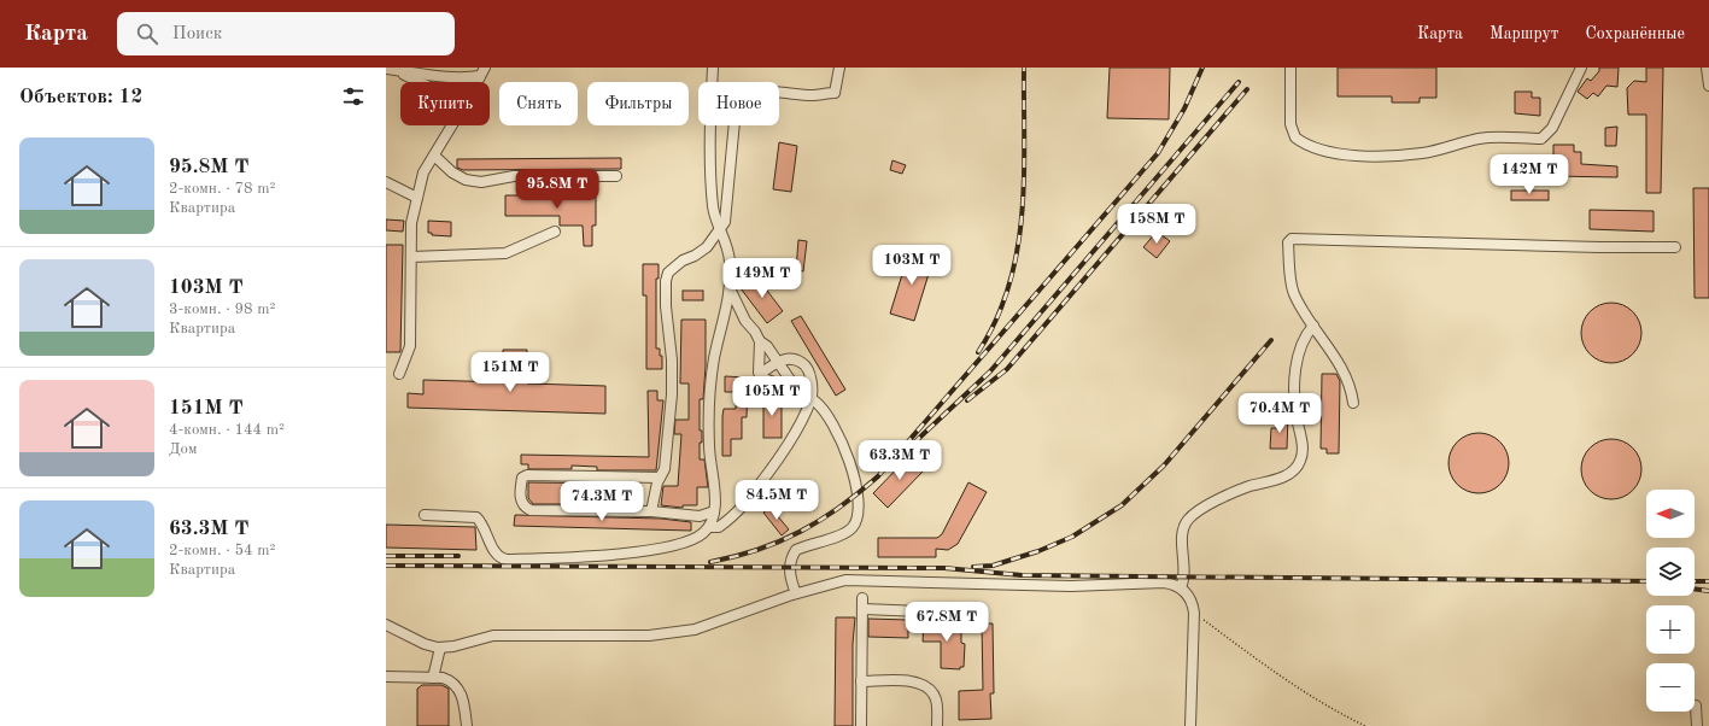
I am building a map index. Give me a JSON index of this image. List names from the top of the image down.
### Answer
{
  "north": "left",
  "page": {
    "header": "Карта",
    "search": "Поиск",
    "nav": ["Карта", "Маршрут", "Сохранённые"],
    "heading": "Объектов: 12",
    "chip": [
      "Купить",
      "Снять",
      "Фильтры",
      "Новое"
    ],
    "list": [
      {
        "name": "95.8M ₸",
        "note": "2-комн. · 78 m² · Квартира"
      },
      {
        "name": "103M ₸",
        "note": "3-комн. · 98 m² · Квартира"
      },
      {
        "name": "151M ₸",
        "note": "4-комн. · 144 m² · Дом"
      },
      {
        "name": "63.3M ₸",
        "note": "2-комн. · 54 m² · Квартира"
      }
    ],
    "price": [
      "142M ₸",
      "95.8M ₸",
      "158M ₸",
      "103M ₸",
      "149M ₸",
      "151M ₸",
      "105M ₸",
      "70.4M ₸",
      "63.3M ₸",
      "84.5M ₸",
      "74.3M ₸",
      "67.8M ₸"
    ],
    "map_buttons": ["+", "−"]
  }
}
